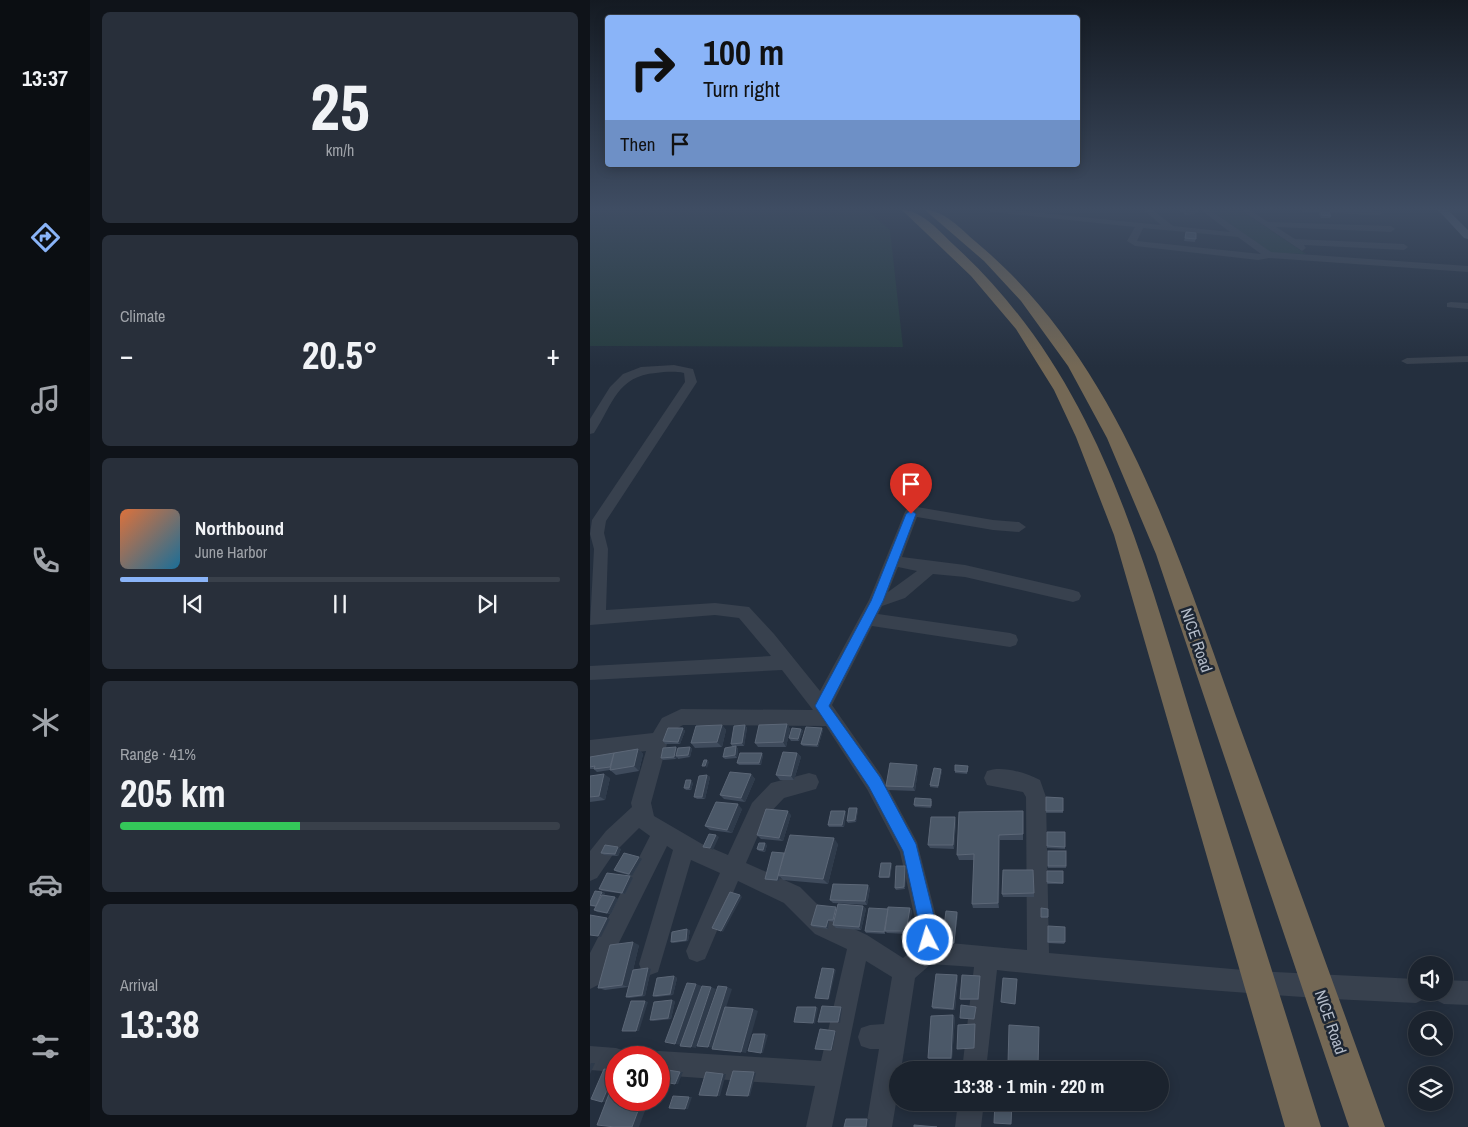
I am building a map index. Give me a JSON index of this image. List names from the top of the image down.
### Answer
{
  "streets": {
    "highway": ["NICE Road"]
  },
  "page": {
    "tabs": "13:37",
    "tile": [
      ["25", "km/h"],
      "Climate",
      ["Range · 41%", "205 km"],
      ["Arrival", "13:38"]
    ],
    "turn": ["100 m", "Turn right"],
    "then": "Then",
    "heat": ["−", "20.5°", "+"],
    "song": ["Northbound", "June Harbor"],
    "limit": "30",
    "trip": "13:38 · 1 min · 220 m"
  }
}
